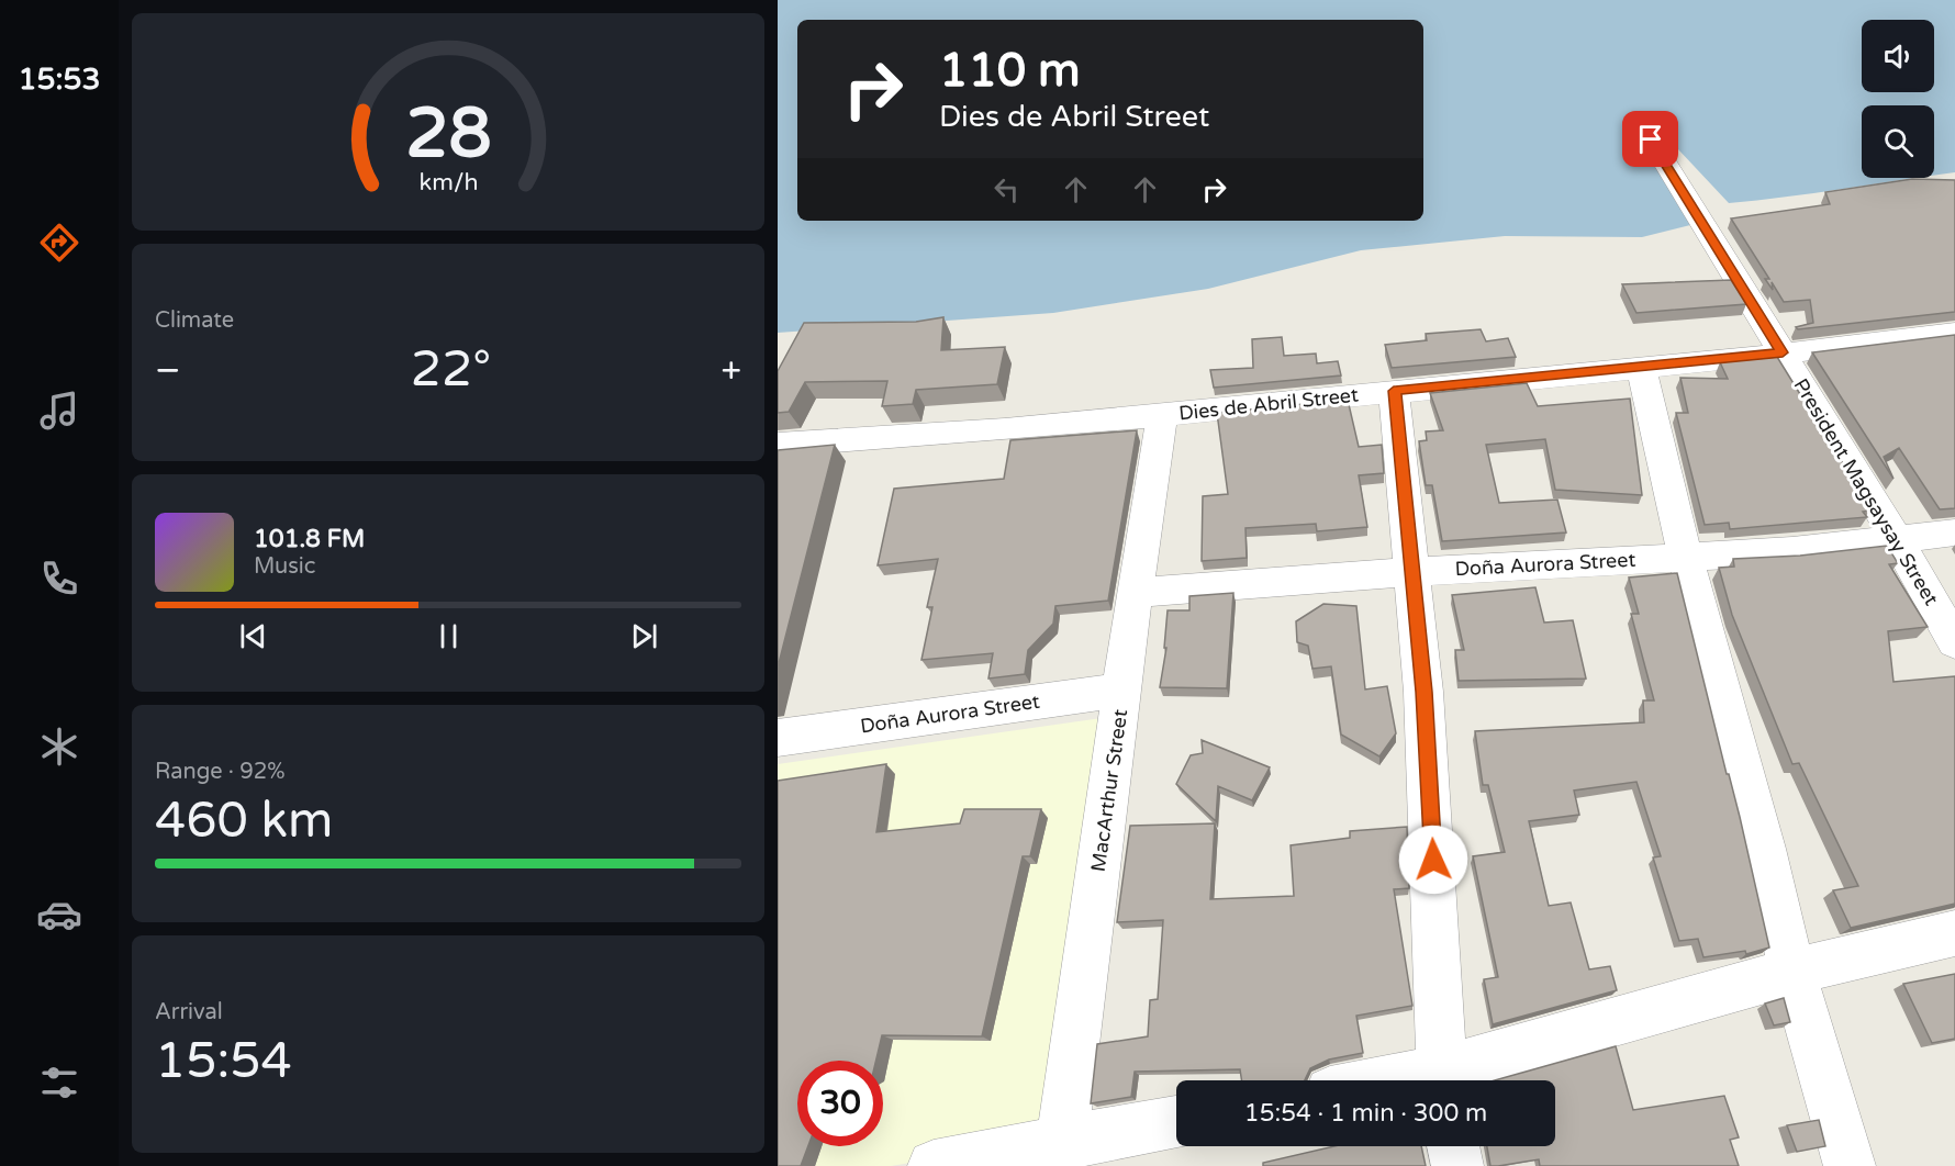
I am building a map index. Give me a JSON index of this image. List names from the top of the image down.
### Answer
{
  "streets": {
    "street": [
      "Dies de Abril Street",
      "President Magsaysay Street",
      "Doña Aurora Street",
      "MacArthur Street"
    ]
  },
  "crossings": [
    ["Dies de Abril Street", "President Magsaysay Street"],
    ["Dies de Abril Street", "MacArthur Street"],
    ["President Magsaysay Street", "Doña Aurora Street"],
    ["Doña Aurora Street", "MacArthur Street"]
  ],
  "page": {
    "tabs": "15:53",
    "turn": ["110 m", "Dies de Abril Street"],
    "tile": [
      "Climate",
      ["Range · 92%", "460 km"],
      ["Arrival", "15:54"]
    ],
    "heat": ["−", "22°", "+"],
    "song": ["101.8 FM", "Music"],
    "limit": "30",
    "trip": "15:54 · 1 min · 300 m",
    "gauge": ["28", "km/h"]
  }
}
